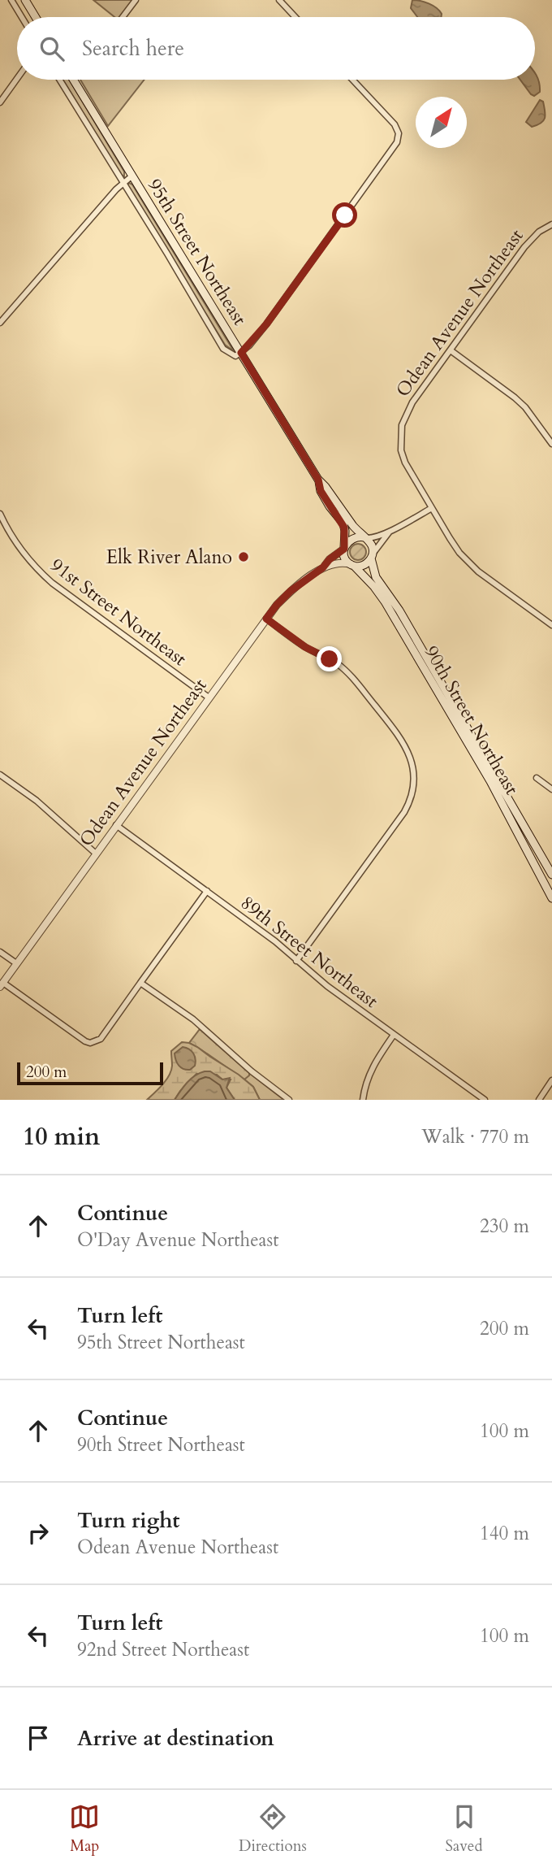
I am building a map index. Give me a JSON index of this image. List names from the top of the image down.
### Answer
{
  "streets": {
    "main road": ["95th Street Northeast", "90th Street Northeast"],
    "street": ["Odean Avenue Northeast", "91st Street Northeast", "89th Street Northeast"]
  },
  "crossings": [
    ["Odean Avenue Northeast", "91st Street Northeast"],
    ["Odean Avenue Northeast", "90th Street Northeast"],
    ["Odean Avenue Northeast", "89th Street Northeast"]
  ],
  "places": ["Elk River Alano"],
  "scale_bar": "200 m",
  "north": "top right",
  "page": {
    "search": "Search here",
    "scale": "200 m",
    "heading": ["10 min", "Walk · 770 m"],
    "list": [
      ["Continue", "O'Day Avenue Northeast", "230 m"],
      ["Turn left", "95th Street Northeast", "200 m"],
      ["Continue", "90th Street Northeast", "100 m"],
      ["Turn right", "Odean Avenue Northeast", "140 m"],
      ["Turn left", "92nd Street Northeast", "100 m"],
      "Arrive at destination"
    ],
    "nav": ["Map", "Directions", "Saved"]
  }
}
